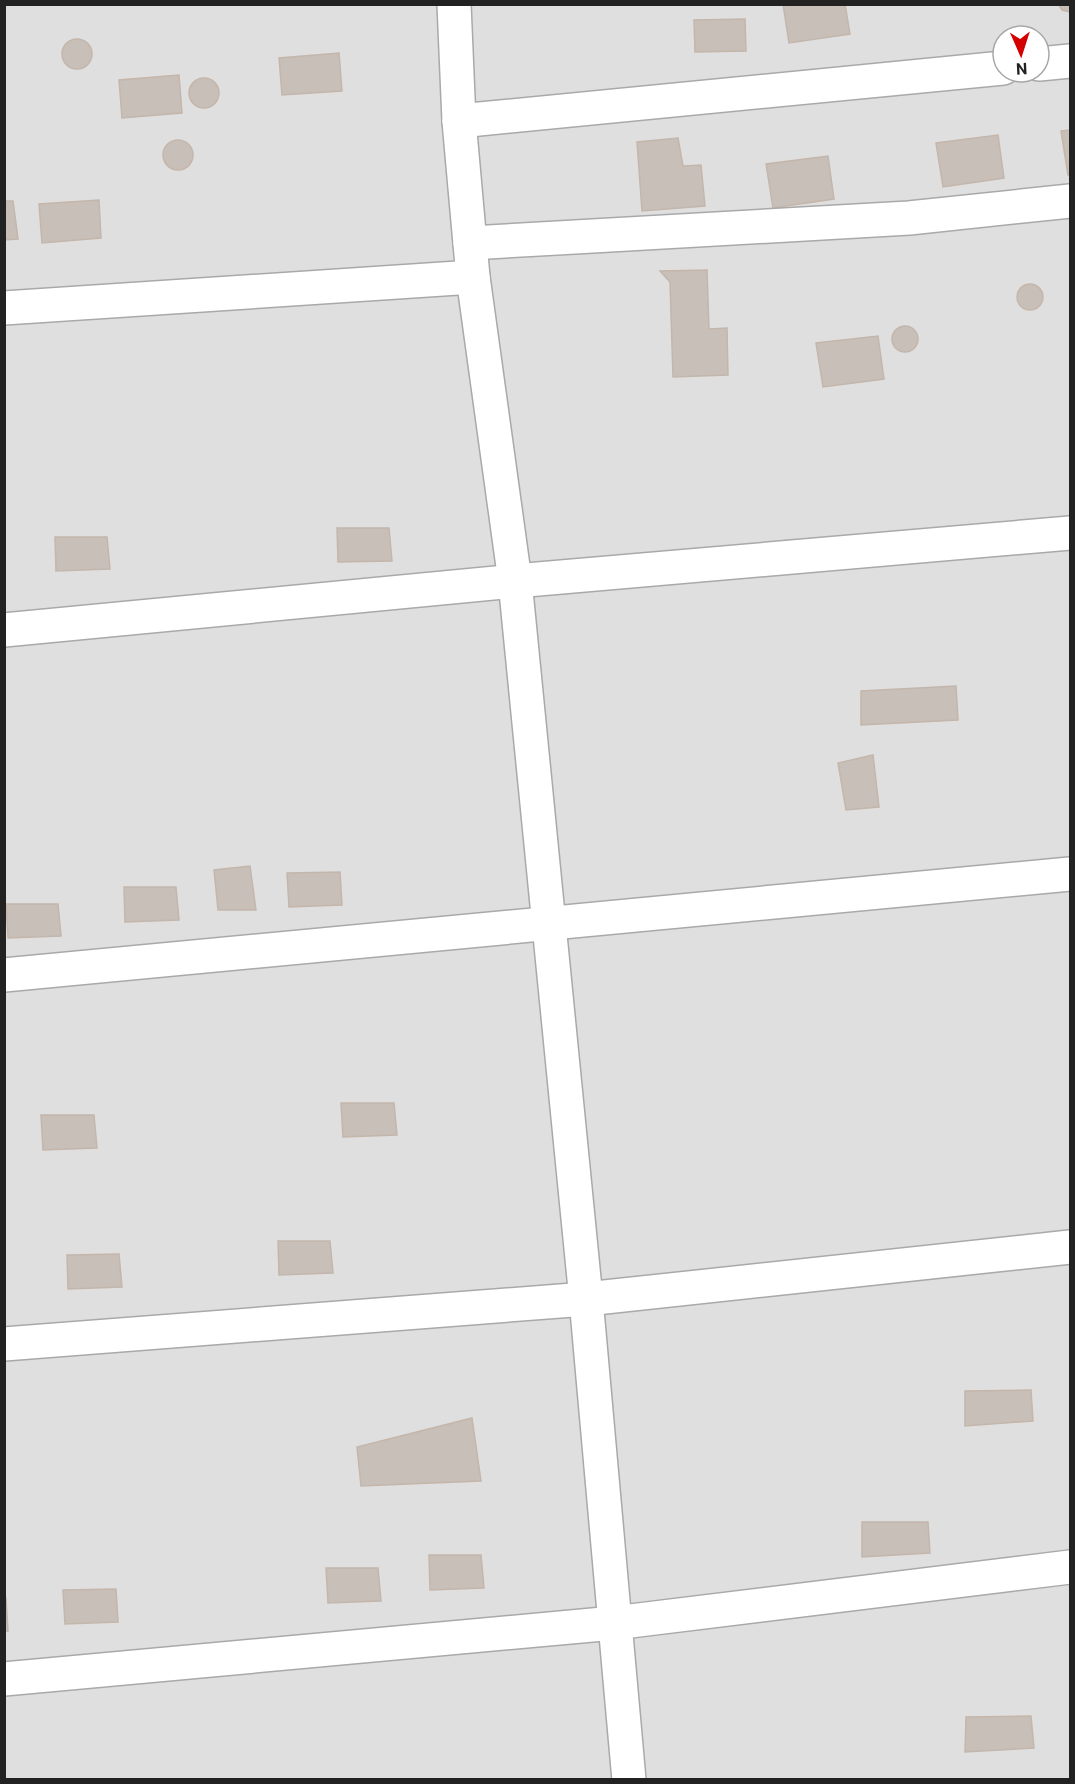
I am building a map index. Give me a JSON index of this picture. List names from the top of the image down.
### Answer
{
  "north": "bottom"
}
